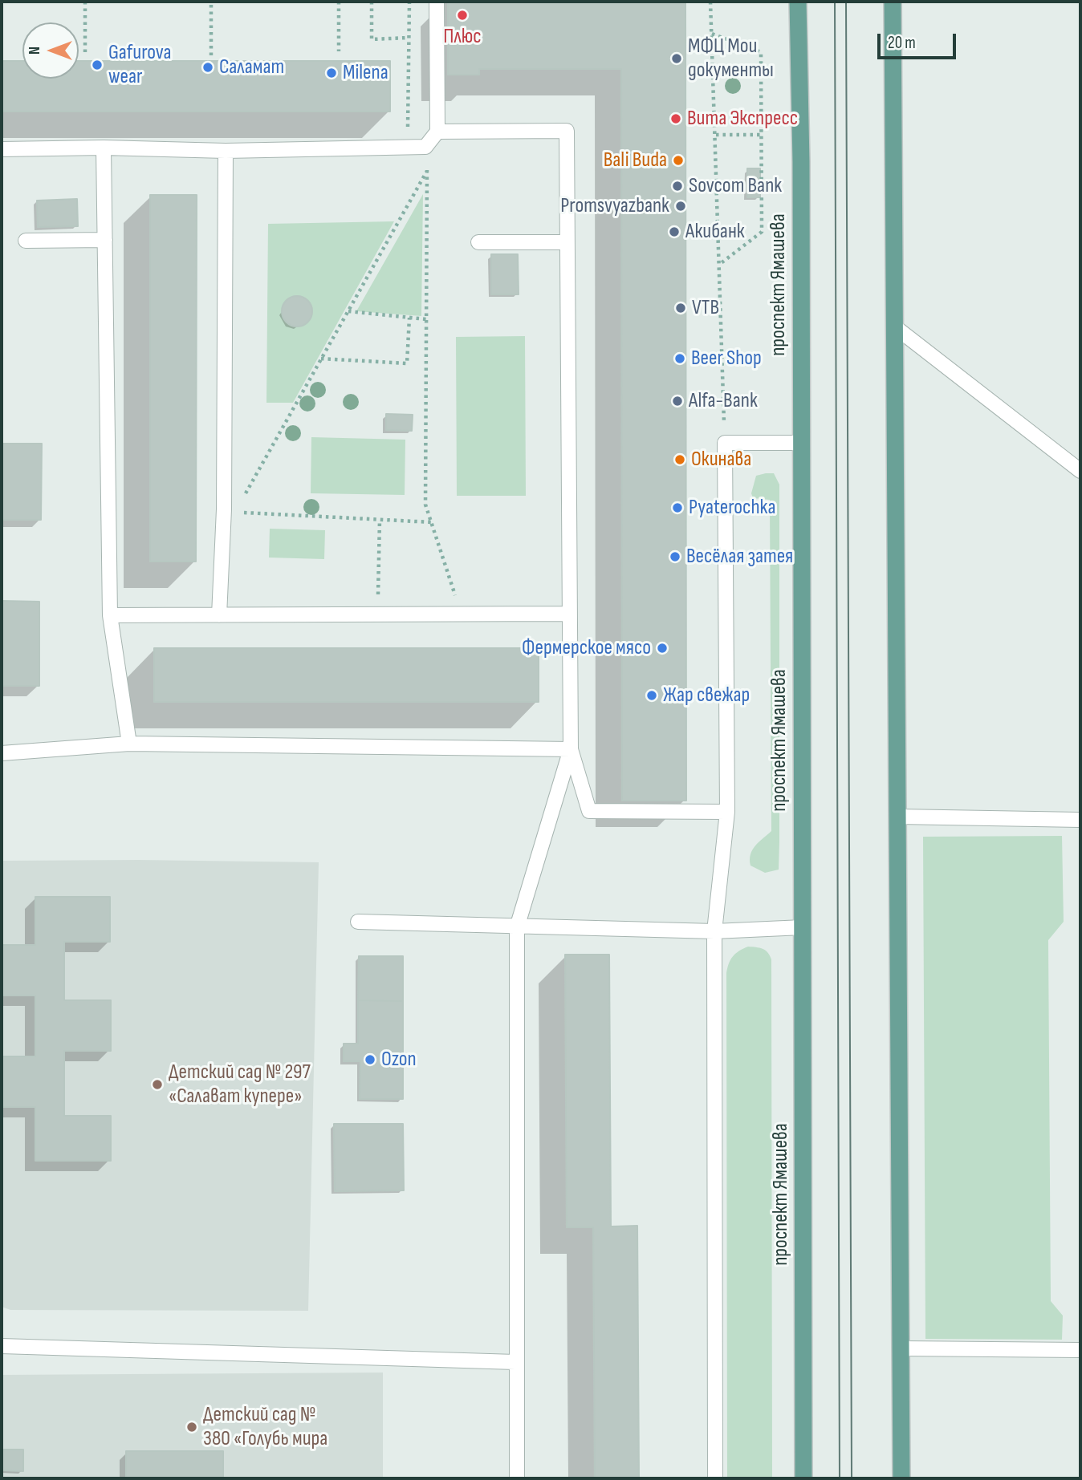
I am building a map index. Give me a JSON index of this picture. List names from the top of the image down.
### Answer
{
  "streets": {
    "main road": ["проспект Ямашева"]
  },
  "places": [
    "Плюс",
    "МФЦ Мои документы",
    "Gafurova wear",
    "Саламат",
    "Milena",
    "Вита Экспресс",
    "Bali Buda",
    "Sovcom Bank",
    "Promsvyazbank",
    "Акибанк",
    "VTB",
    "Beer Shop",
    "Alfa-Bank",
    "Окинава",
    "Pyaterochka",
    "Весёлая затея",
    "Фермерское мясо",
    "Жар свежар",
    "Ozon",
    "Детский сад № 297 «Салават купере»",
    "Детский сад № 380 «Голубь мира"
  ],
  "scale_bar": "20 m",
  "north": "left"
}
